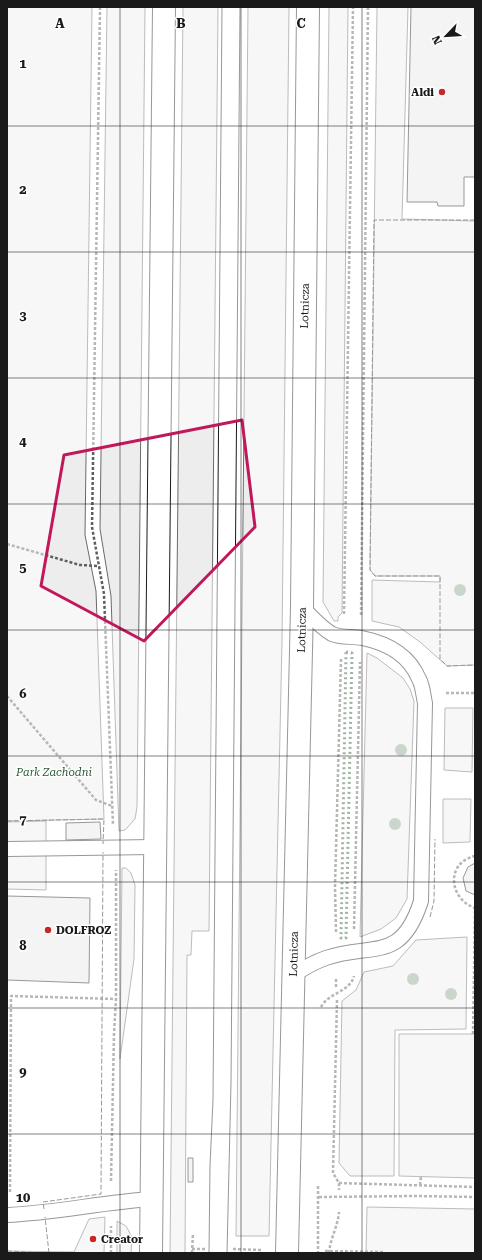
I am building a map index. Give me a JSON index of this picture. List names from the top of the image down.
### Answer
{
  "streets": {
    "main road": ["Lotnicza"]
  },
  "parks": ["Park Zachodni"],
  "places": ["Aldi", "DOLFROZ", "Creator"],
  "north": "bottom left",
  "grid": {
    "columns": ["A", "B", "C"],
    "rows": [
      "1",
      "2",
      "3",
      "4",
      "5",
      "6",
      "7",
      "8",
      "9",
      "10"
    ]
  }
}
